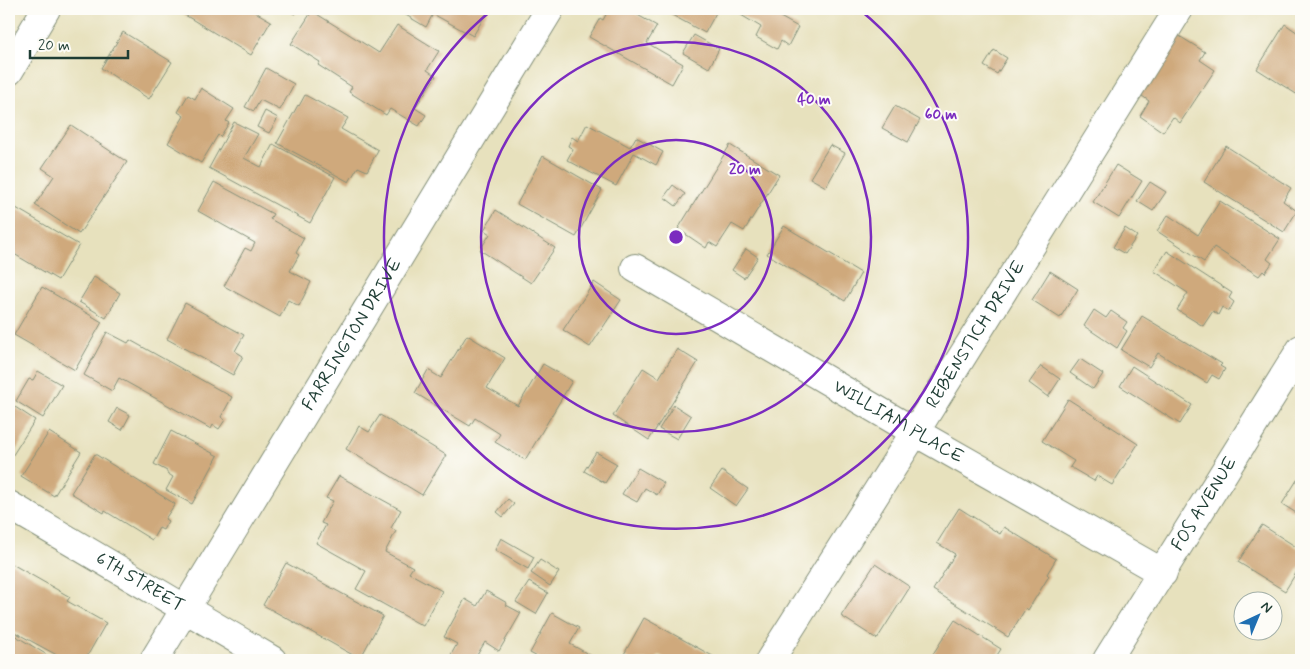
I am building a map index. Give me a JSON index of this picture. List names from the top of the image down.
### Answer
{
  "streets": {
    "street": [
      "FARRINGTON DRIVE",
      "REBENSTICH DRIVE",
      "WILLIAM PLACE",
      "FOS AVENUE",
      "6TH STREET"
    ]
  },
  "crossings": [
    ["FARRINGTON DRIVE", "6TH STREET"],
    ["REBENSTICH DRIVE", "WILLIAM PLACE"],
    ["WILLIAM PLACE", "FOS AVENUE"]
  ],
  "scale_bar": "20 m",
  "north": "top right",
  "rings": ["40 m", "60 m", "20 m"]
}
